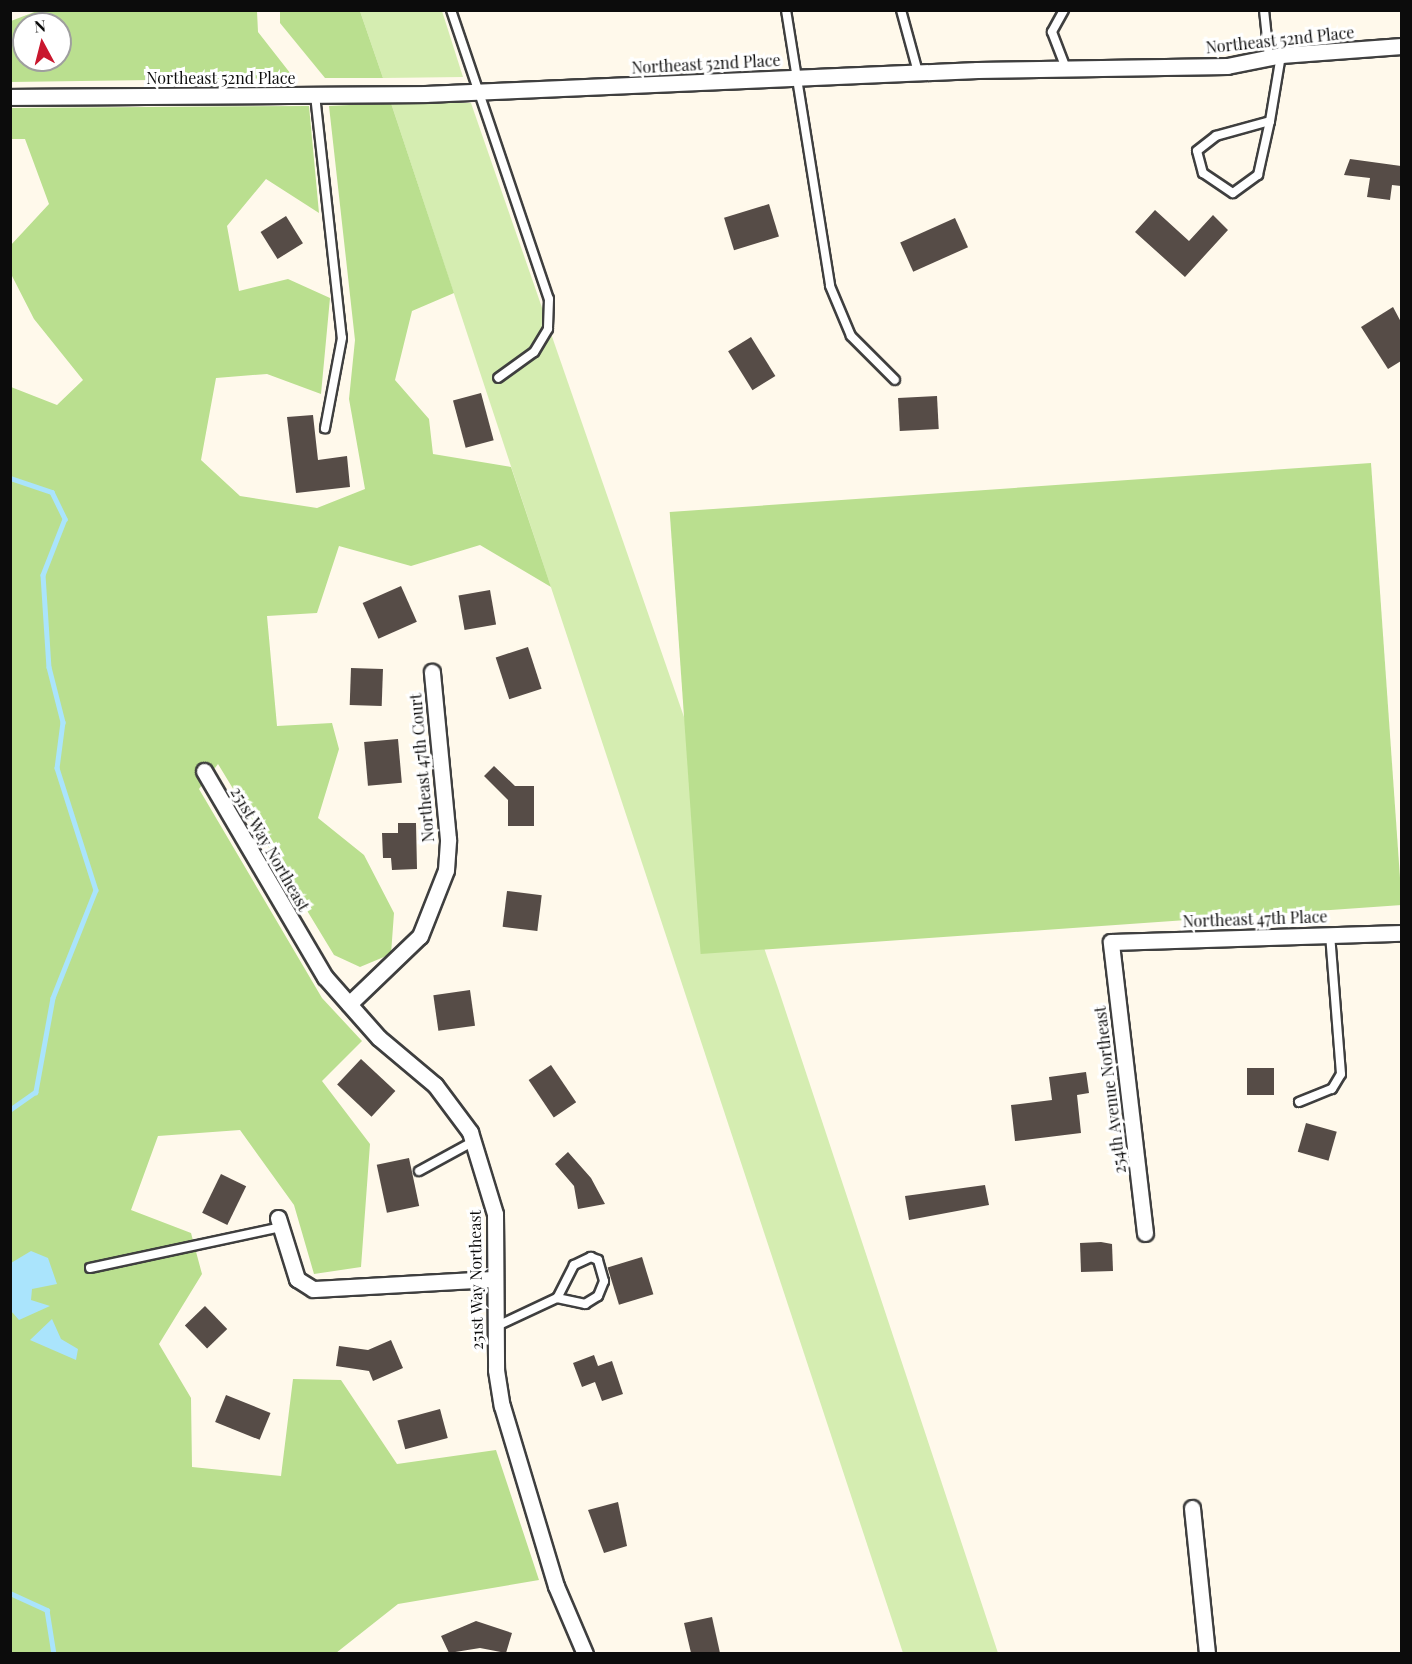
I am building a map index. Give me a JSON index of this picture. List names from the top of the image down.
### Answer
{
  "streets": {
    "street": [
      "Northeast 52nd Place",
      "Northeast 47th Court",
      "251st Way Northeast",
      "Northeast 47th Place",
      "254th Avenue Northeast"
    ]
  },
  "crossings": [
    ["Northeast 47th Court", "251st Way Northeast"],
    ["Northeast 47th Place", "254th Avenue Northeast"]
  ],
  "north": "top"
}
